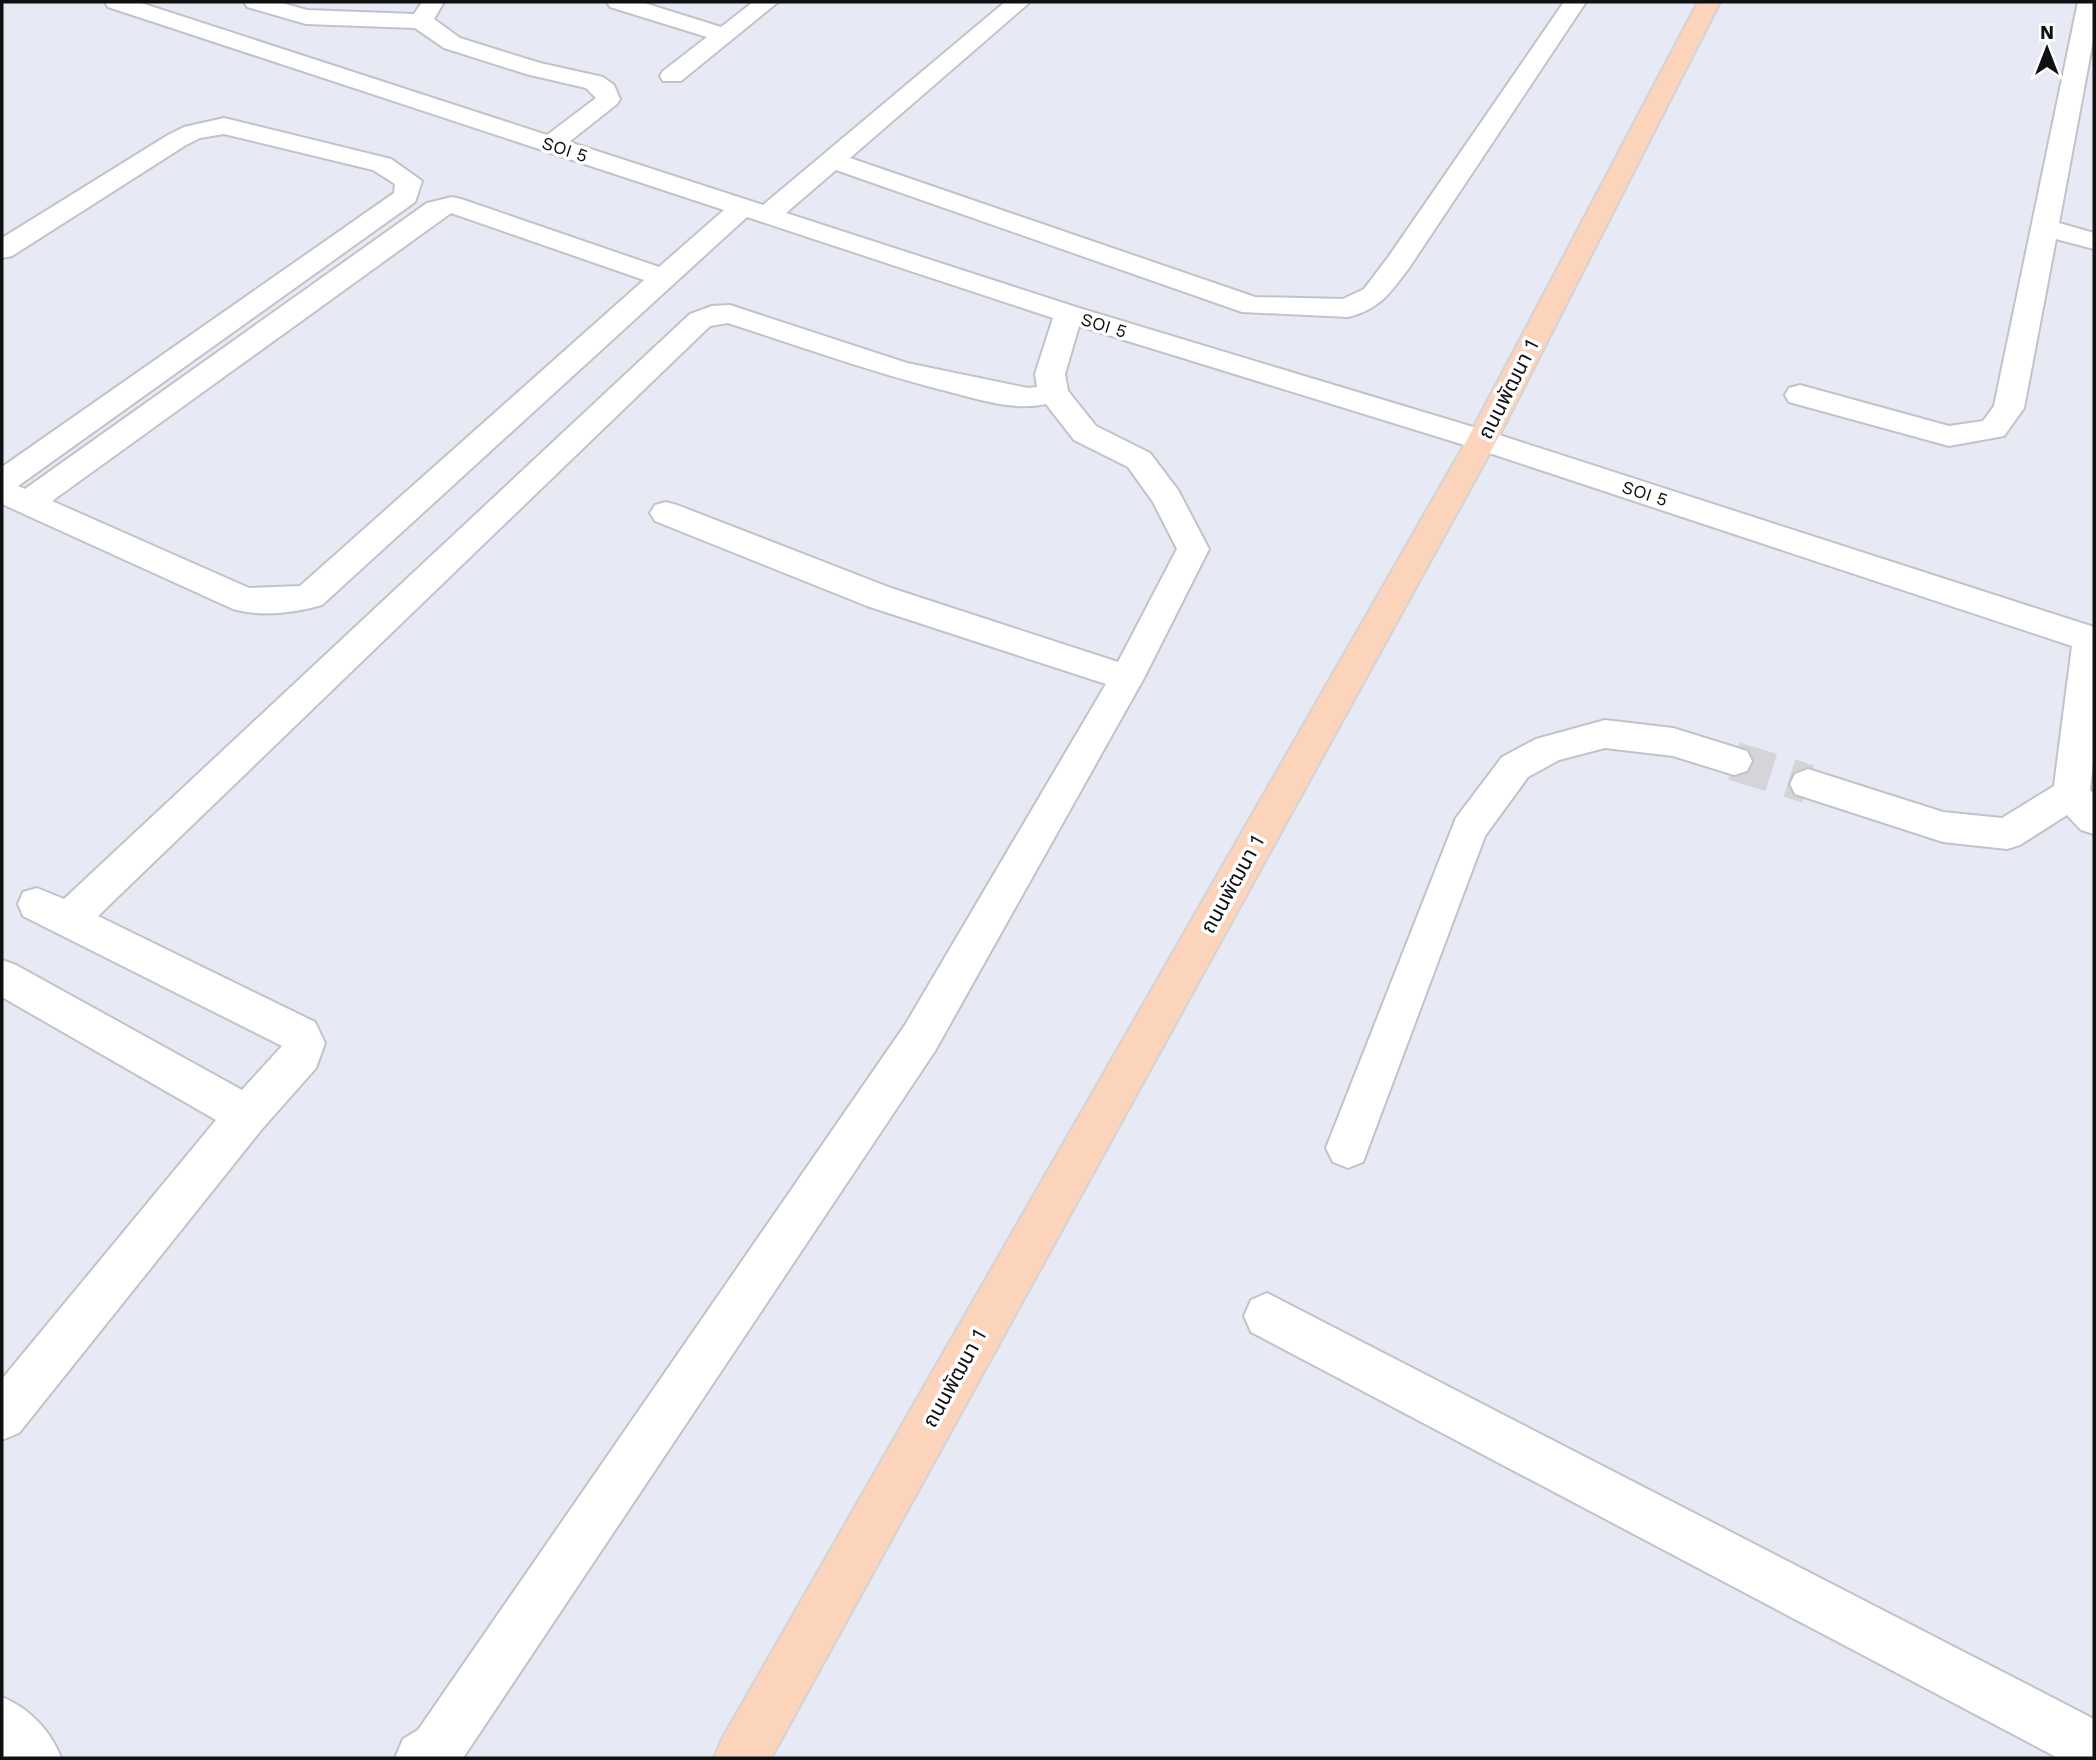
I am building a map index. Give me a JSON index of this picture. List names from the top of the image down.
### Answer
{
  "streets": {
    "main road": ["ถนนพัฒนา 1"],
    "street": ["SOI 5"]
  },
  "crossings": [
    ["SOI 5", "ถนนพัฒนา 1"]
  ],
  "north": "top"
}
